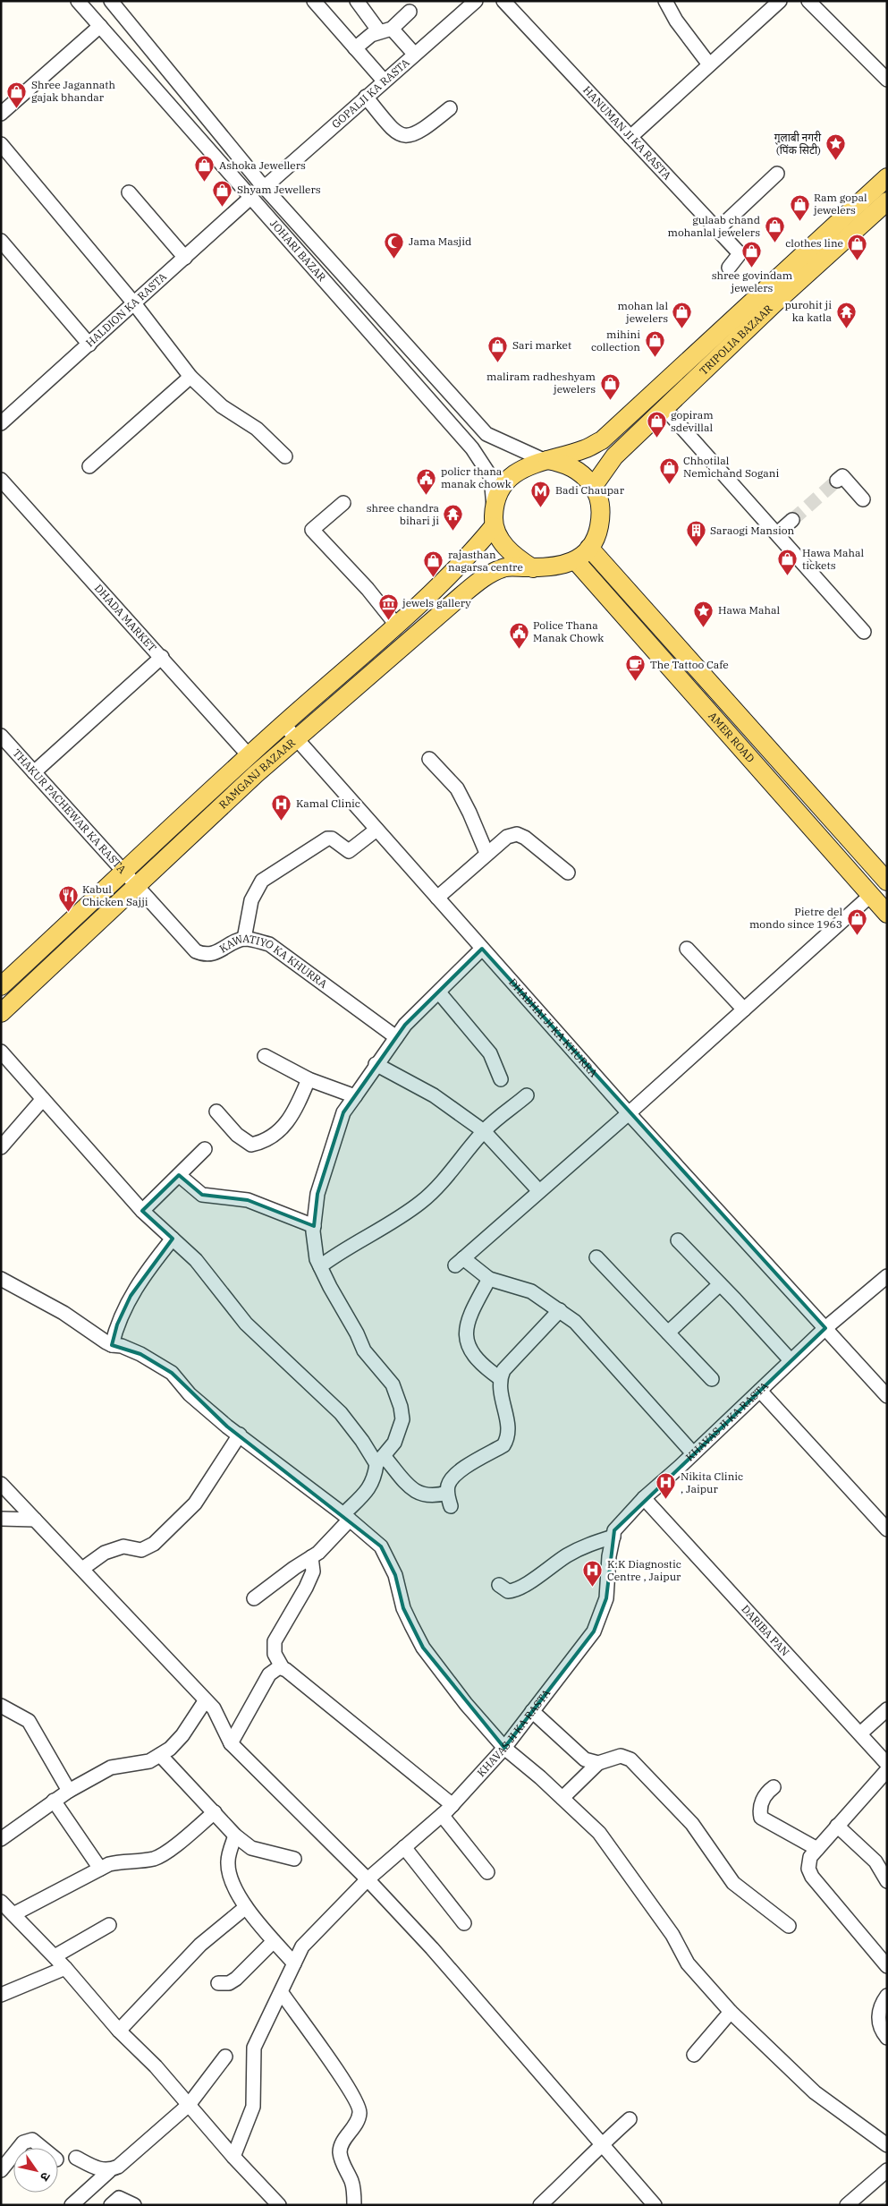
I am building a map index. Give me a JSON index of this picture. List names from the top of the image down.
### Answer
{
  "streets": {
    "main road": ["TRIPOLIA BAZAAR", "AMER ROAD", "RAMGANJ BAZAAR"],
    "street": [
      "GOPALJI KA RASTA",
      "HANUMAN JI KA RASTA",
      "JOHARI BAZAR",
      "HALDION KA RASTA",
      "DHADA MARKET",
      "THAKUR PACHEWAR KA RASTA",
      "KAWATIYO KA KHURRA",
      "DHABHAI JI KA KHURRA",
      "KHAVAS JI KA RASTA",
      "DARIBA PAN"
    ]
  },
  "crossings": [
    ["GOPALJI KA RASTA", "JOHARI BAZAR"],
    ["JOHARI BAZAR", "HALDION KA RASTA"],
    ["JOHARI BAZAR", "TRIPOLIA BAZAAR"],
    ["JOHARI BAZAR", "AMER ROAD"],
    ["JOHARI BAZAR", "RAMGANJ BAZAAR"],
    ["TRIPOLIA BAZAAR", "AMER ROAD"],
    ["TRIPOLIA BAZAAR", "RAMGANJ BAZAAR"],
    ["DHADA MARKET", "RAMGANJ BAZAAR"],
    ["AMER ROAD", "RAMGANJ BAZAAR"],
    ["RAMGANJ BAZAAR", "THAKUR PACHEWAR KA RASTA"],
    ["RAMGANJ BAZAAR", "KAWATIYO KA KHURRA"],
    ["RAMGANJ BAZAAR", "DHABHAI JI KA KHURRA"],
    ["THAKUR PACHEWAR KA RASTA", "KAWATIYO KA KHURRA"],
    ["DHABHAI JI KA KHURRA", "KHAVAS JI KA RASTA"],
    ["KHAVAS JI KA RASTA", "DARIBA PAN"]
  ],
  "places": {
    "shop": [
      "Shree Jagannath gajak bhandar",
      "Ashoka Jewellers",
      "Shyam Jewellers",
      "Ram gopal jewelers",
      "gulaab chand mohanlal jewelers",
      "clothes line",
      "shree govindam jewelers",
      "mohan lal jewelers",
      "mihini collection",
      "Sari market",
      "maliram radheshyam jewelers",
      "gopiram sdevillal",
      "Chhotilal Nemichand Sogani",
      "Hawa Mahal tickets",
      "rajasthan nagarsa centre",
      "Pietre del mondo since 1963"
    ],
    "place": ["गुलाबी नगरी (पिंक सिटी)", "Hawa Mahal"],
    "mosque": ["Jama Masjid"],
    "temple": ["purohit ji ka katla", "shree chandra bihari ji"],
    "public building": ["policr thana manak chowk", "Police Thana Manak Chowk"],
    "metro station": ["Badi Chaupar"],
    "building": ["Saraogi Mansion"],
    "museum": ["jewels gallery"],
    "cafe": ["The Tattoo Cafe"],
    "hospital": ["Kamal Clinic", "Nikita Clinic , Jaipur", "K.K Diagnostic Centre , Jaipur"],
    "restaurant": ["Kabul Chicken Sajji"]
  },
  "north": "bottom right"
}
